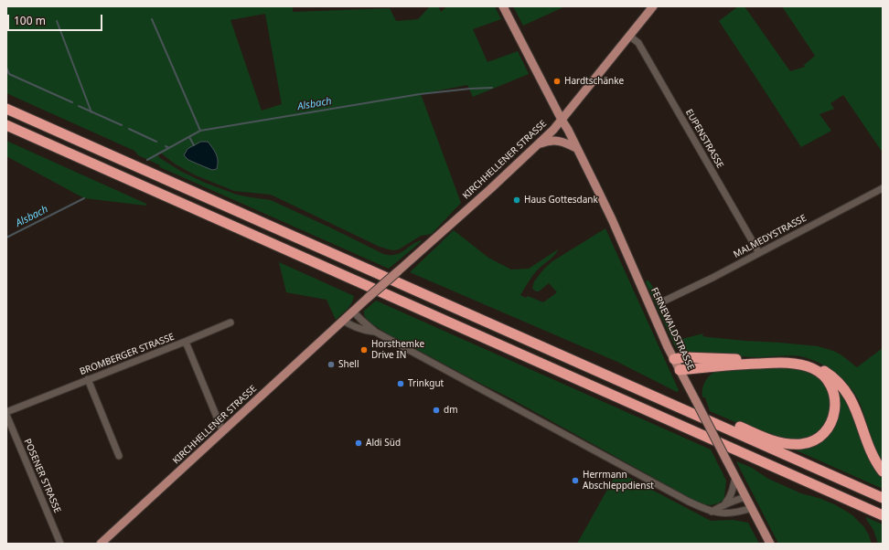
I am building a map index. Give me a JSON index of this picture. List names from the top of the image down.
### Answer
{
  "streets": {
    "main road": ["KIRCHHELLENER STRASSE", "FERNEWALDSTRASSE"],
    "street": [
      "EUPENSTRASSE",
      "MALMEDYSTRASSE",
      "BROMBERGER STRASSE",
      "POSENER STRASSE"
    ]
  },
  "crossings": [
    ["EUPENSTRASSE", "KIRCHHELLENER STRASSE"],
    ["EUPENSTRASSE", "MALMEDYSTRASSE"],
    ["KIRCHHELLENER STRASSE", "FERNEWALDSTRASSE"],
    ["KIRCHHELLENER STRASSE", "BROMBERGER STRASSE"]
  ],
  "water": ["Alsbach"],
  "places": [
    "Hardtschänke",
    "Haus Gottesdank",
    "Horsthemke Drive IN",
    "Shell",
    "Trinkgut",
    "dm",
    "Aldi Süd",
    "Herrmann Abschleppdienst"
  ],
  "scale_bar": "100 m"
}
